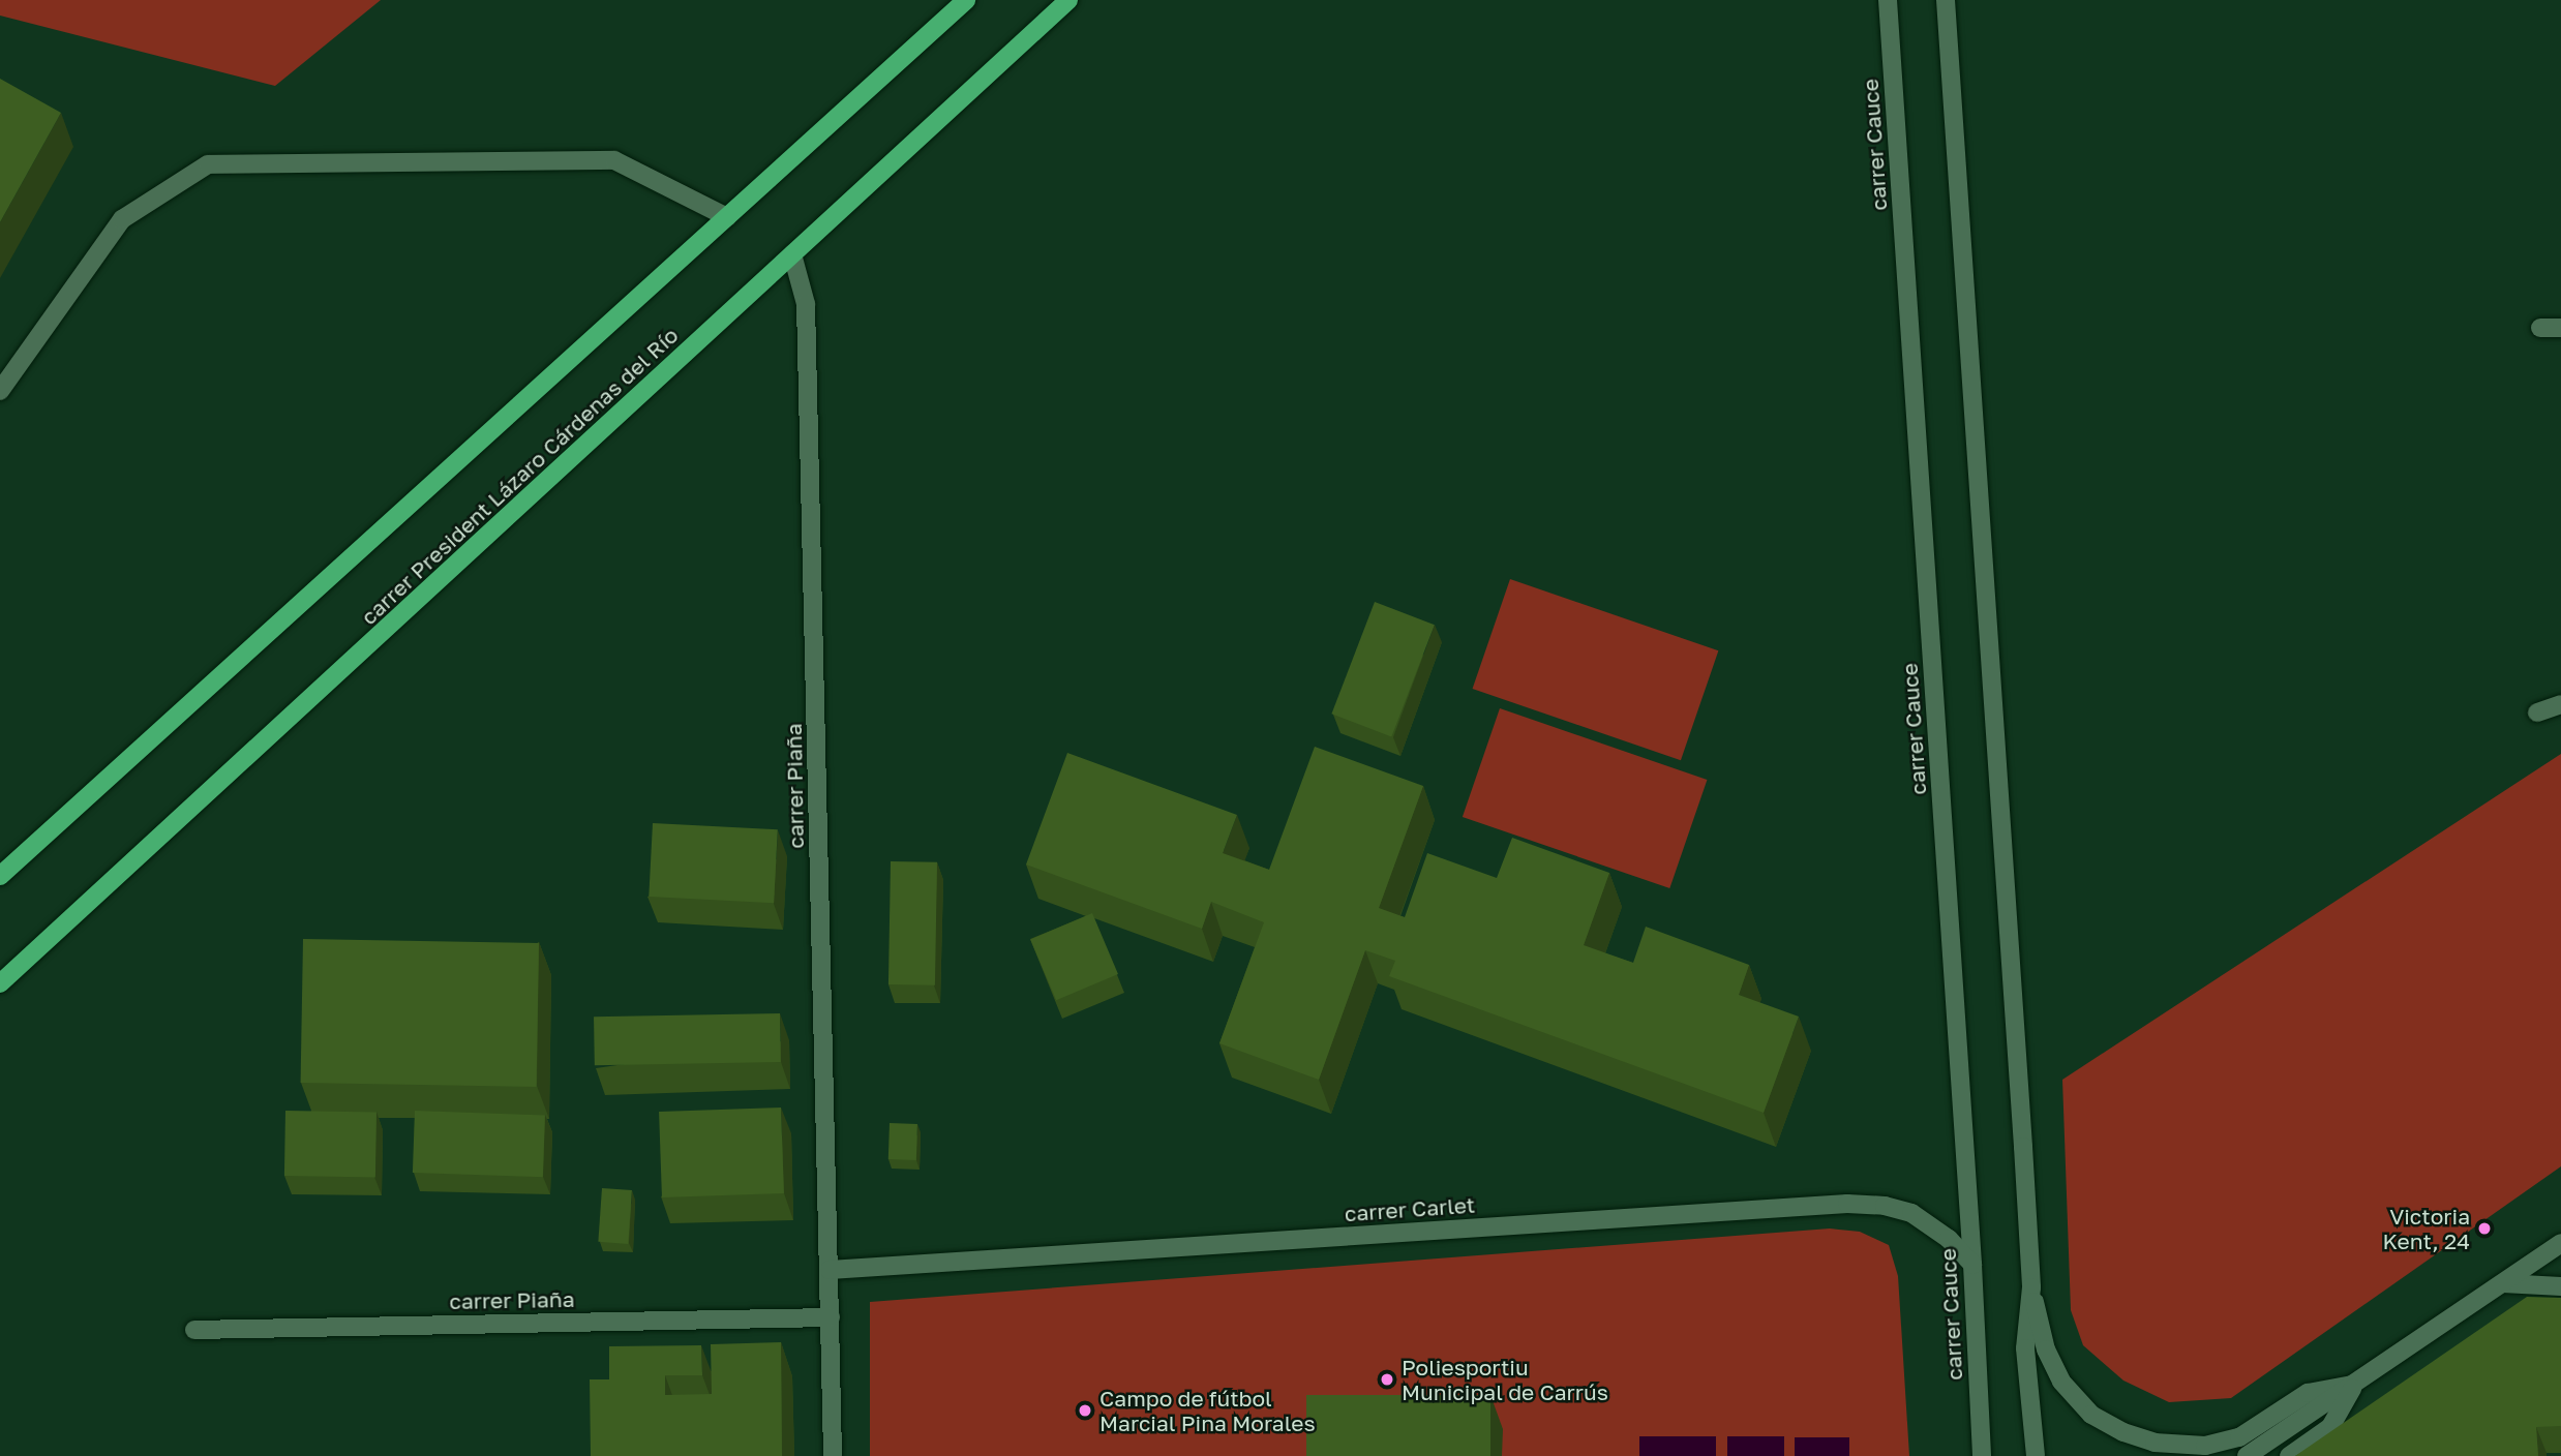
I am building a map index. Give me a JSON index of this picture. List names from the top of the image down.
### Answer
{
  "streets": {
    "main road": ["carrer President Lázaro Cárdenas del Río"],
    "street": ["carrer Cauce", "carrer Piaña", "carrer Carlet"]
  },
  "crossings": [
    ["carrer Cauce", "carrer Carlet"],
    ["carrer President Lázaro Cárdenas del Río", "carrer Piaña"],
    ["carrer Piaña", "carrer Carlet"]
  ],
  "places": ["Victoria Kent, 24", "Poliesportiu Municipal de Carrús", "Campo de fútbol Marcial Pina Morales"]
}
